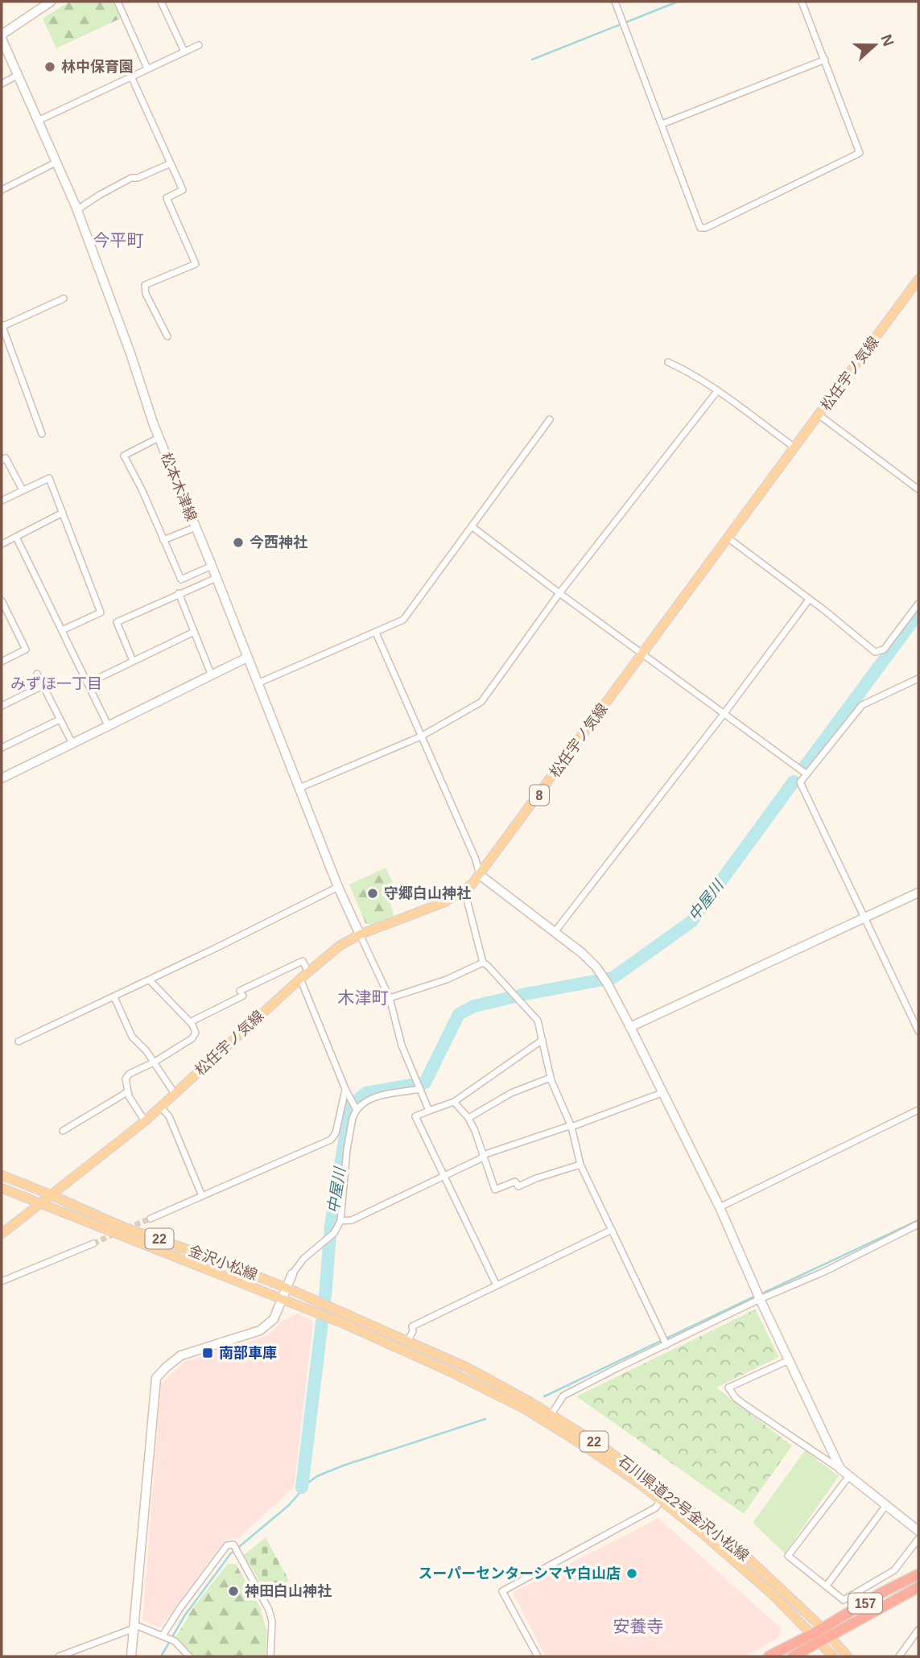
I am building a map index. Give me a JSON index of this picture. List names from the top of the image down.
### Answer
{
  "streets": {
    "highway": ["157"],
    "main road": [
      "松任宇ノ気線",
      "8",
      "22",
      "金沢小松線",
      "石川県道22号金沢小松線"
    ],
    "street": ["松本木津線"]
  },
  "crossings": [
    ["松任宇ノ気線", "松本木津線"],
    ["松任宇ノ気線", "金沢小松線"],
    ["22", "石川県道22号金沢小松線"],
    ["22", "157"],
    ["金沢小松線", "石川県道22号金沢小松線"],
    ["石川県道22号金沢小松線", "157"]
  ],
  "districts": [
    "今平町",
    "みずほ一丁目",
    "木津町",
    "安養寺"
  ],
  "water": ["中屋川"],
  "places": {
    "other": [
      "林中保育園",
      "今西神社",
      "守郷白山神社",
      "スーパーセンターシマヤ白山店",
      "神田白山神社"
    ],
    "transit": ["南部車庫"]
  },
  "north": "right"
}
